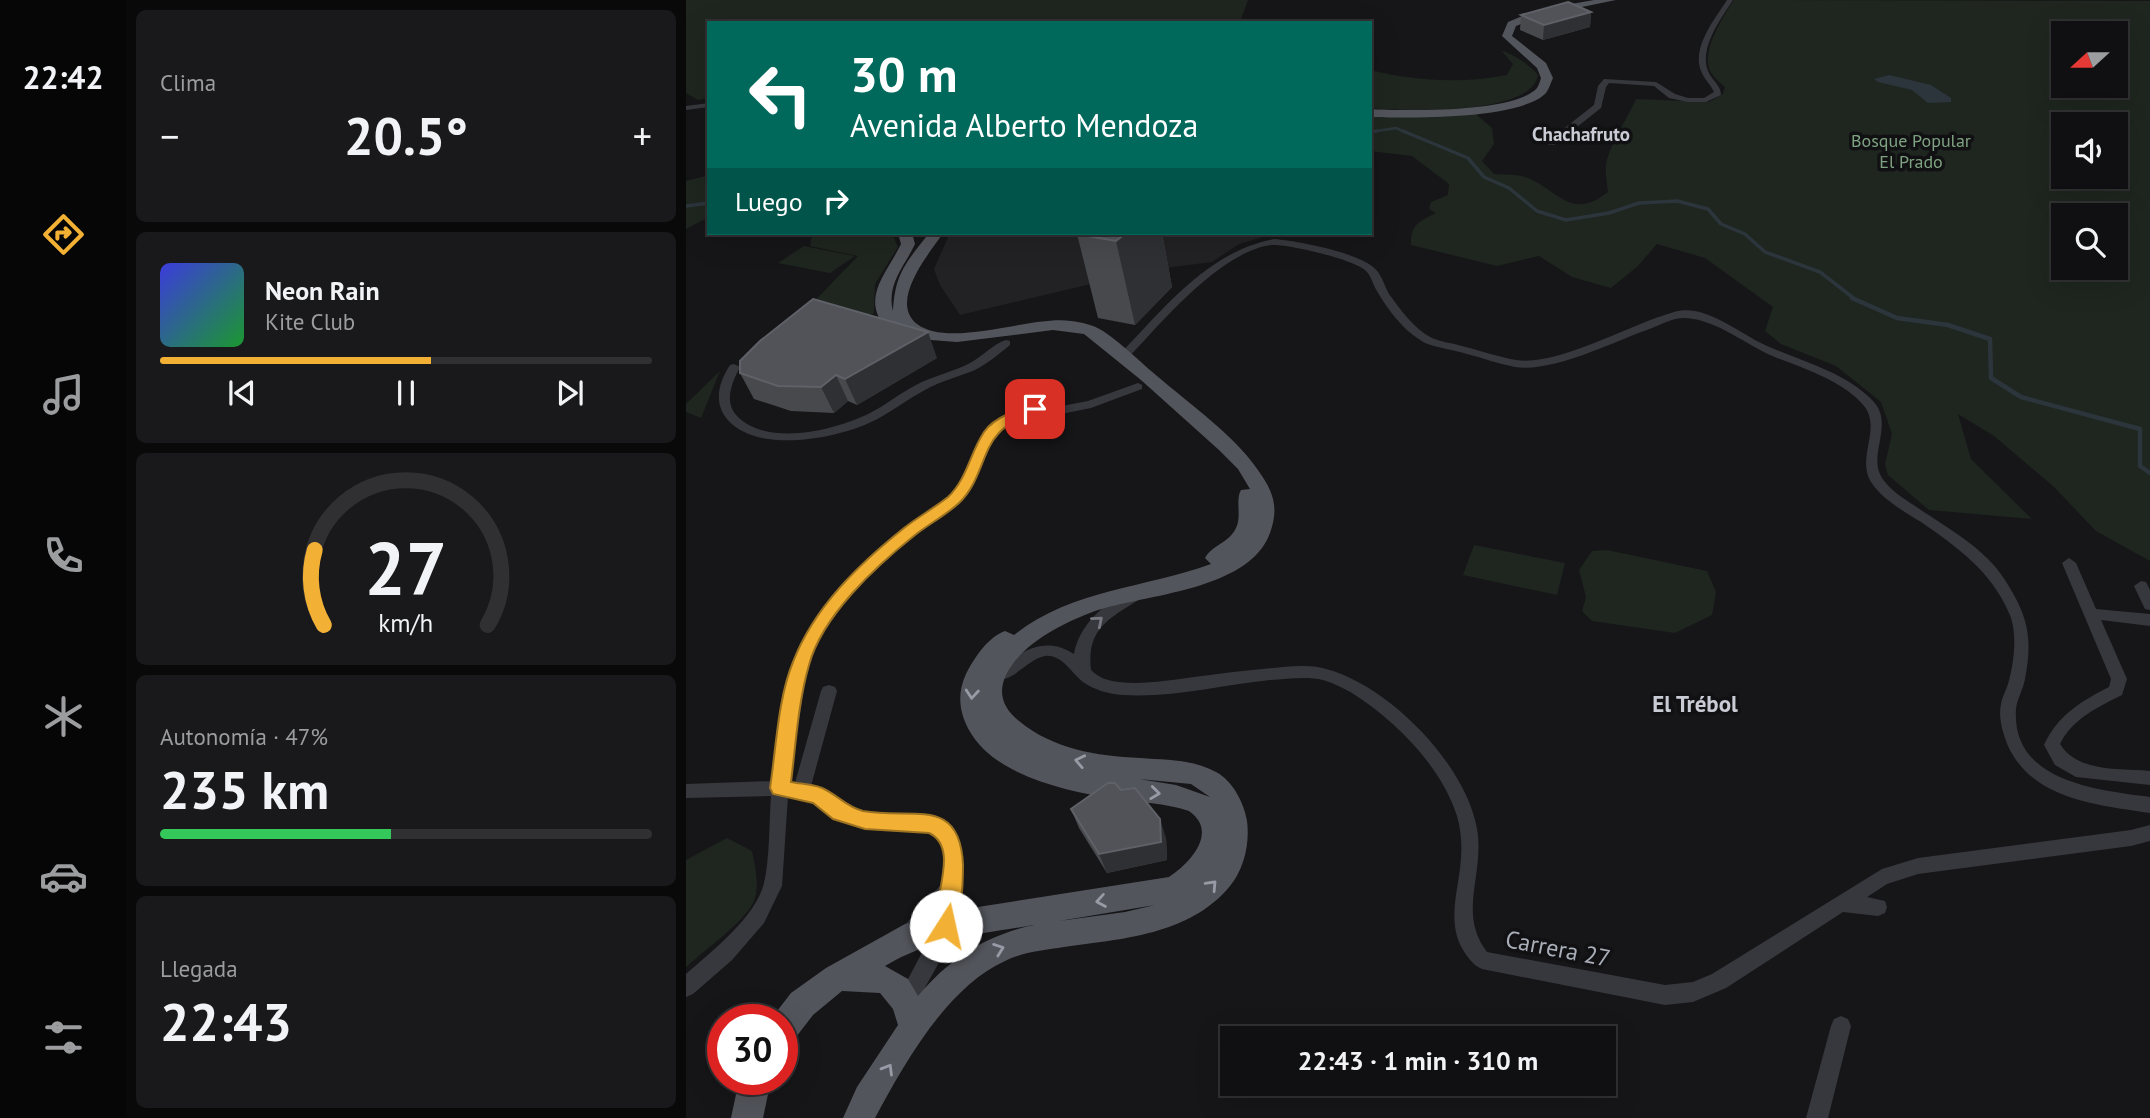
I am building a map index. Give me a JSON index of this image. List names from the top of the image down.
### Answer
{
  "streets": {
    "street": ["Carrera 27"]
  },
  "districts": ["Chachafruto", "El Trébol"],
  "parks": ["Bosque Popular El Prado"],
  "north": "left",
  "page": {
    "tabs": "22:42",
    "tile": [
      "Clima",
      ["Autonomía · 47%", "235 km"],
      ["Llegada", "22:43"]
    ],
    "turn": ["30 m", "Avenida Alberto Mendoza"],
    "heat": ["−", "20.5°", "+"],
    "then": "Luego",
    "song": ["Neon Rain", "Kite Club"],
    "limit": "30",
    "trip": "22:43 · 1 min · 310 m",
    "gauge": ["27", "km/h"]
  }
}
